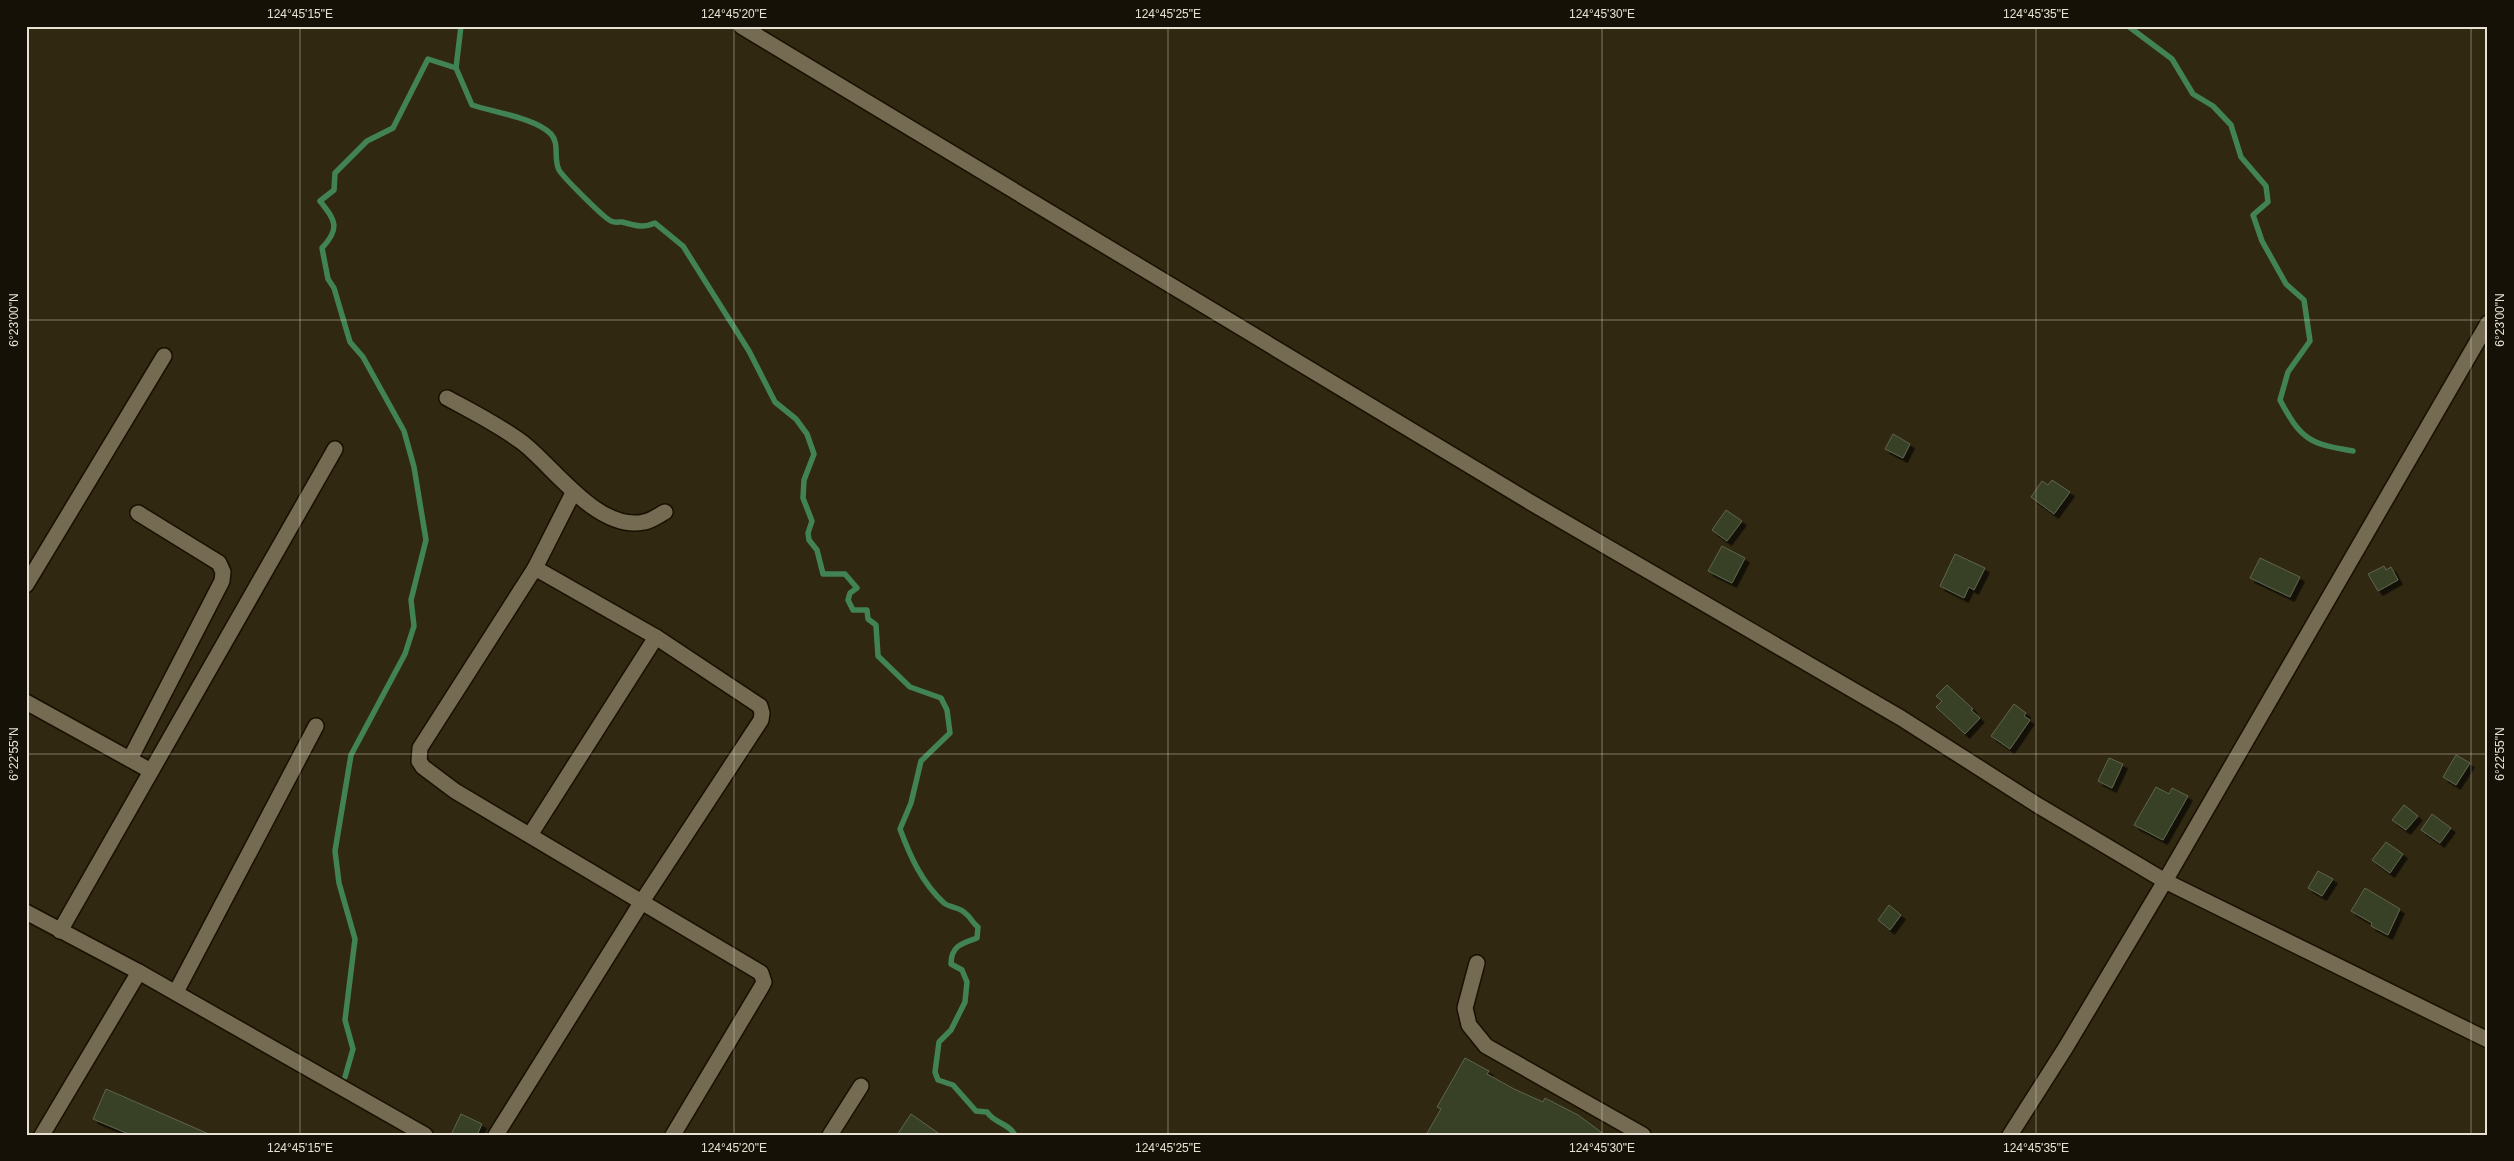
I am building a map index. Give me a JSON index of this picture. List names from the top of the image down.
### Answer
{
  "coordinates": [
    "124°45'15\"E",
    "124°45'20\"E",
    "124°45'25\"E",
    "124°45'30\"E",
    "124°45'35\"E",
    "6°23'00\"N",
    "6°22'55\"N"
  ]
}
